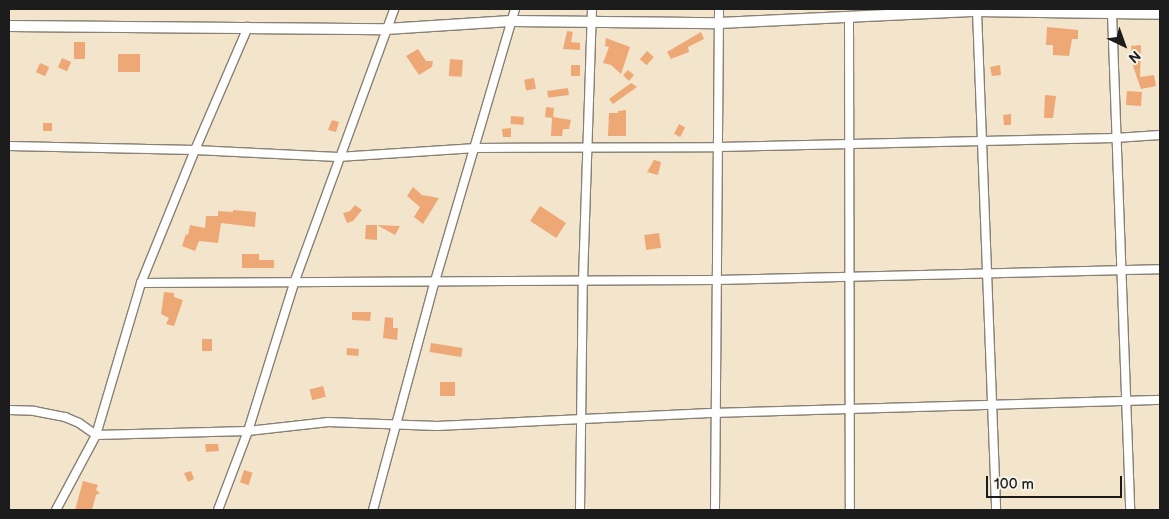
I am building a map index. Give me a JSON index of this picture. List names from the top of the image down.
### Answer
{
  "scale_bar": "100 m",
  "north": "bottom right"
}
